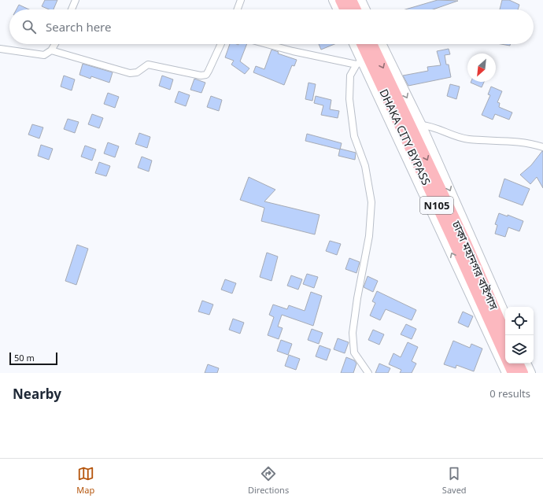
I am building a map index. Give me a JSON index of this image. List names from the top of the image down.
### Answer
{
  "streets": {
    "highway": ["DHAKA CITY BYPASS", "N105", "ঢাকা মহানগর বাইপাস"]
  },
  "one_way": ["ঢাকা মহানগর বাইপাস"],
  "scale_bar": "50 m",
  "north": "bottom left",
  "page": {
    "search": "Search here",
    "scale": "50 m",
    "heading": ["Nearby", "0 results"],
    "nav": ["Map", "Directions", "Saved"]
  }
}
